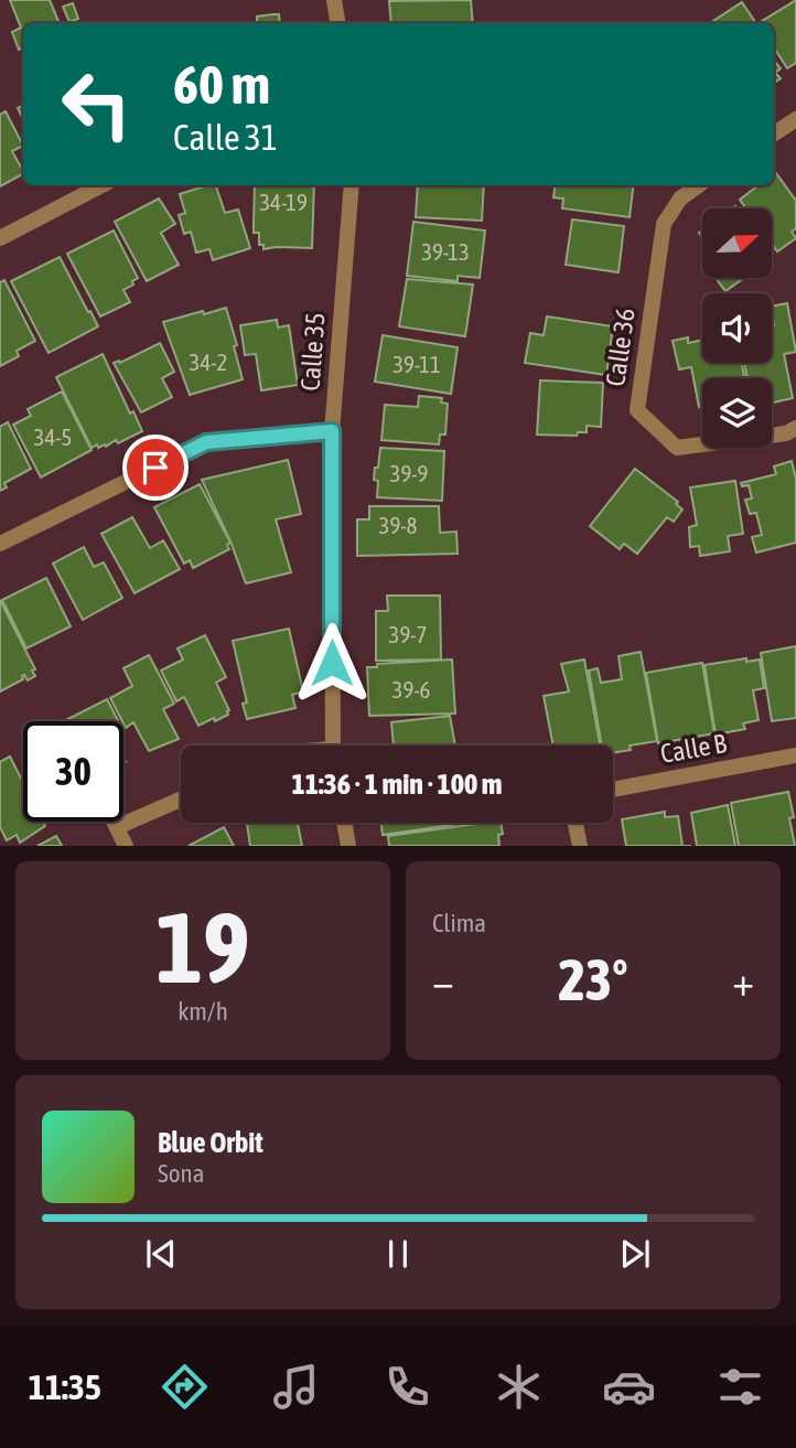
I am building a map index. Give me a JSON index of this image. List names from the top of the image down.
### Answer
{
  "streets": {
    "street": ["Calle 36", "Calle 35", "Calle B"]
  },
  "house_numbers": [
    "34-19",
    "39-13",
    "34-2",
    "39-11",
    "34-5",
    "39-9",
    "39-8",
    "39-7",
    "39-6"
  ],
  "north": "right",
  "page": {
    "turn": ["60 m", "Calle 31"],
    "limit": "30",
    "trip": "11:36 · 1 min · 100 m",
    "tile": [
      ["19", "km/h"],
      "Clima"
    ],
    "heat": ["−", "23°", "+"],
    "song": ["Blue Orbit", "Sona"],
    "tabs": "11:35"
  }
}
